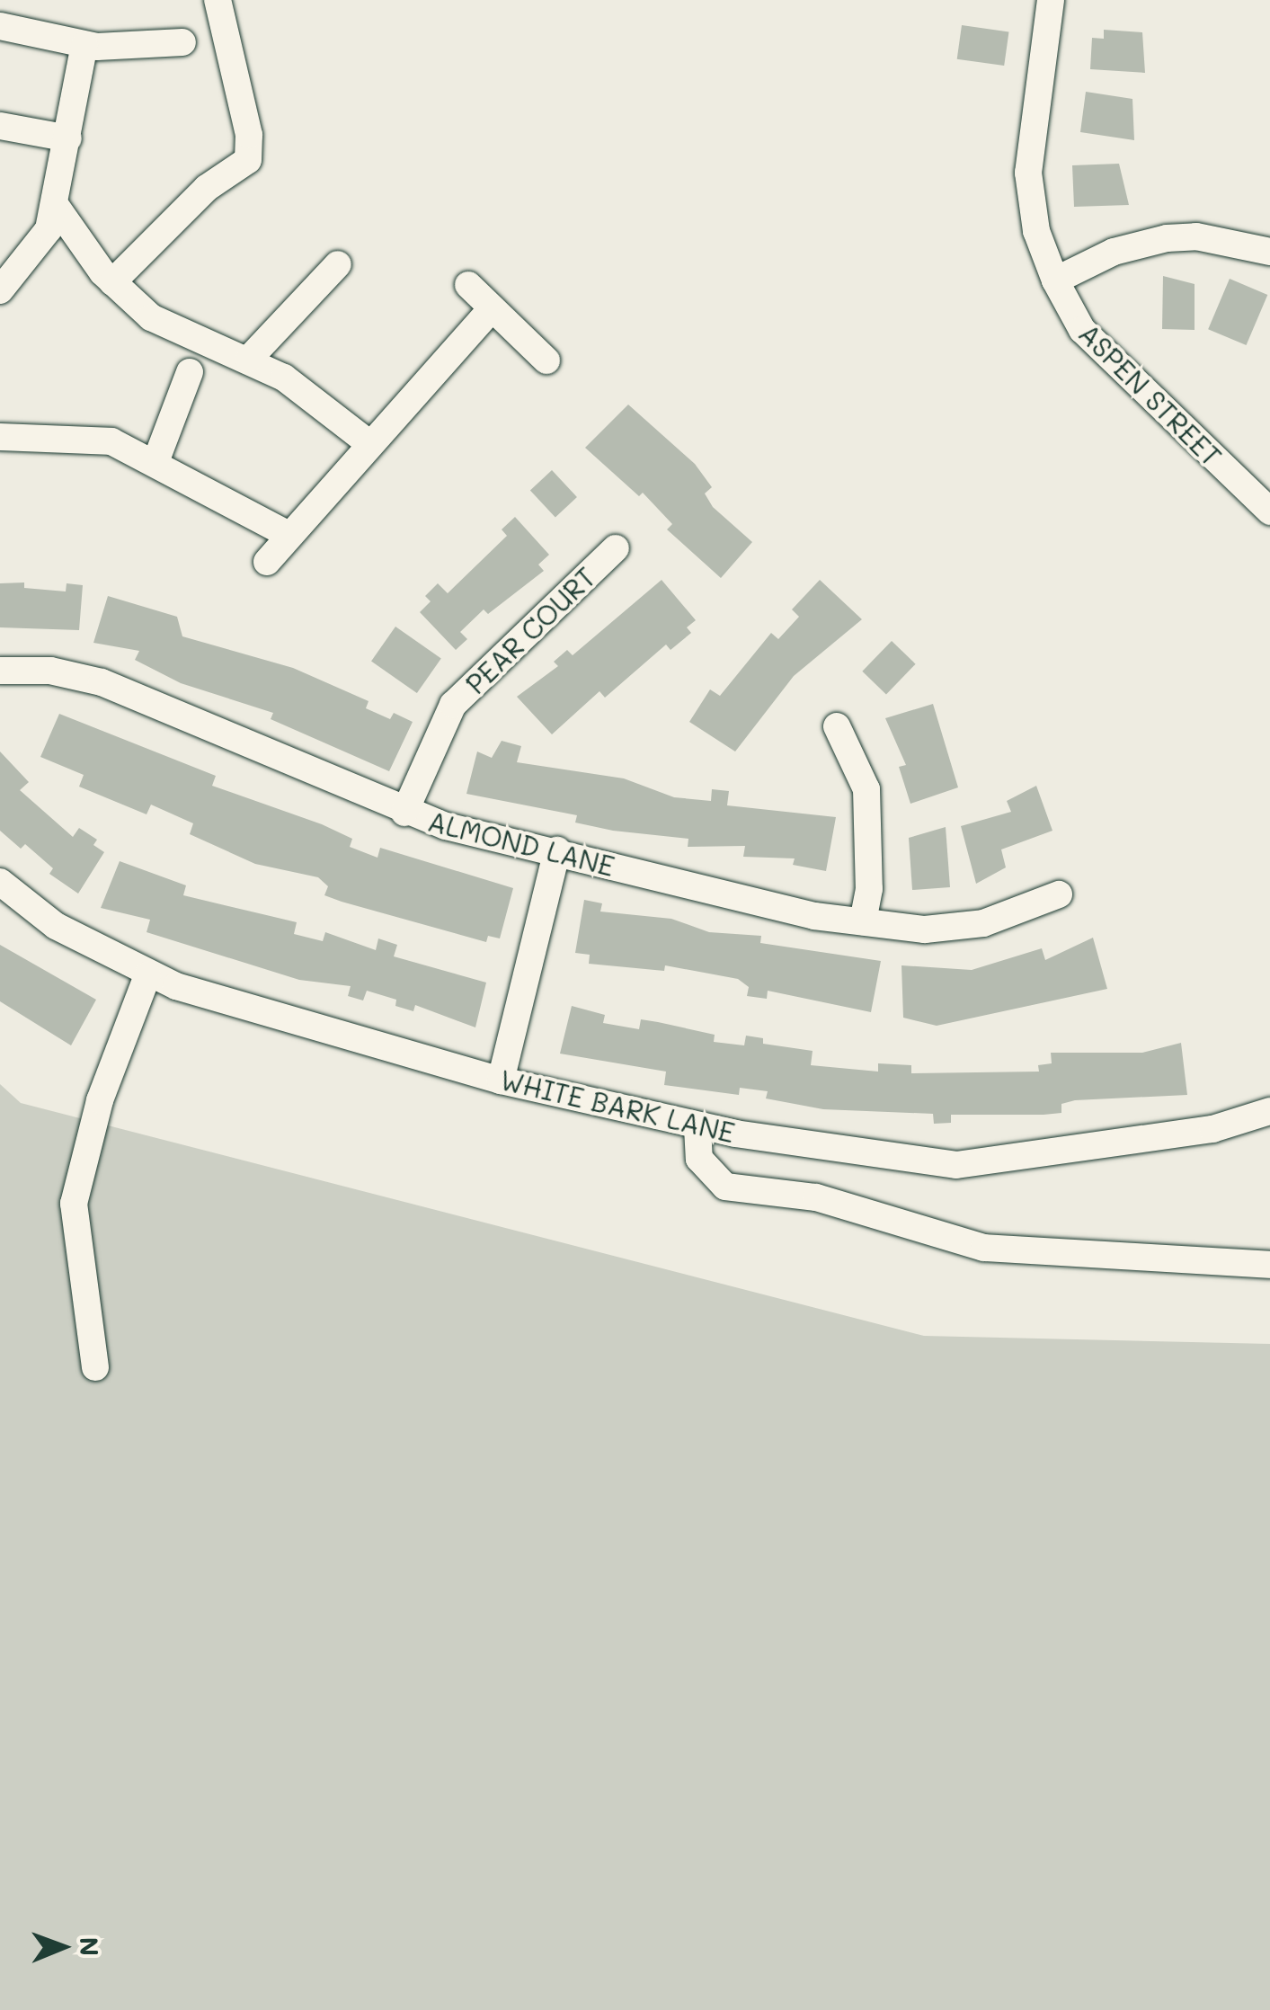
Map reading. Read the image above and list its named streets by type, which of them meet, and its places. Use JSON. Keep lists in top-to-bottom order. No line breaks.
{"streets":{"street":["ASPEN STREET","PEAR COURT","ALMOND LANE","WHITE BARK LANE"]},"crossings":[["PEAR COURT","ALMOND LANE"]],"north":"right"}
